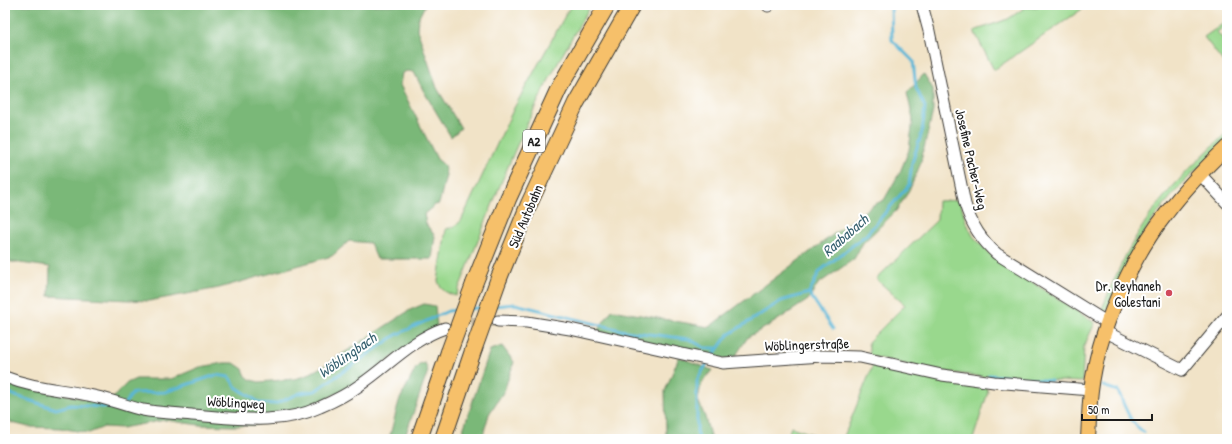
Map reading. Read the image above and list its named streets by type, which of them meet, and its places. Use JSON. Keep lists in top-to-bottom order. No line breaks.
{"streets":{"highway":["A2","Süd Autobahn"],"street":["Josefine Pacher-Weg","Wöblingerstraße","Wöblingweg"]},"water":["Raababach","Wöblingbach"],"places":["Dr. Reyhaneh Golestani"],"scale_bar":"50 m"}
